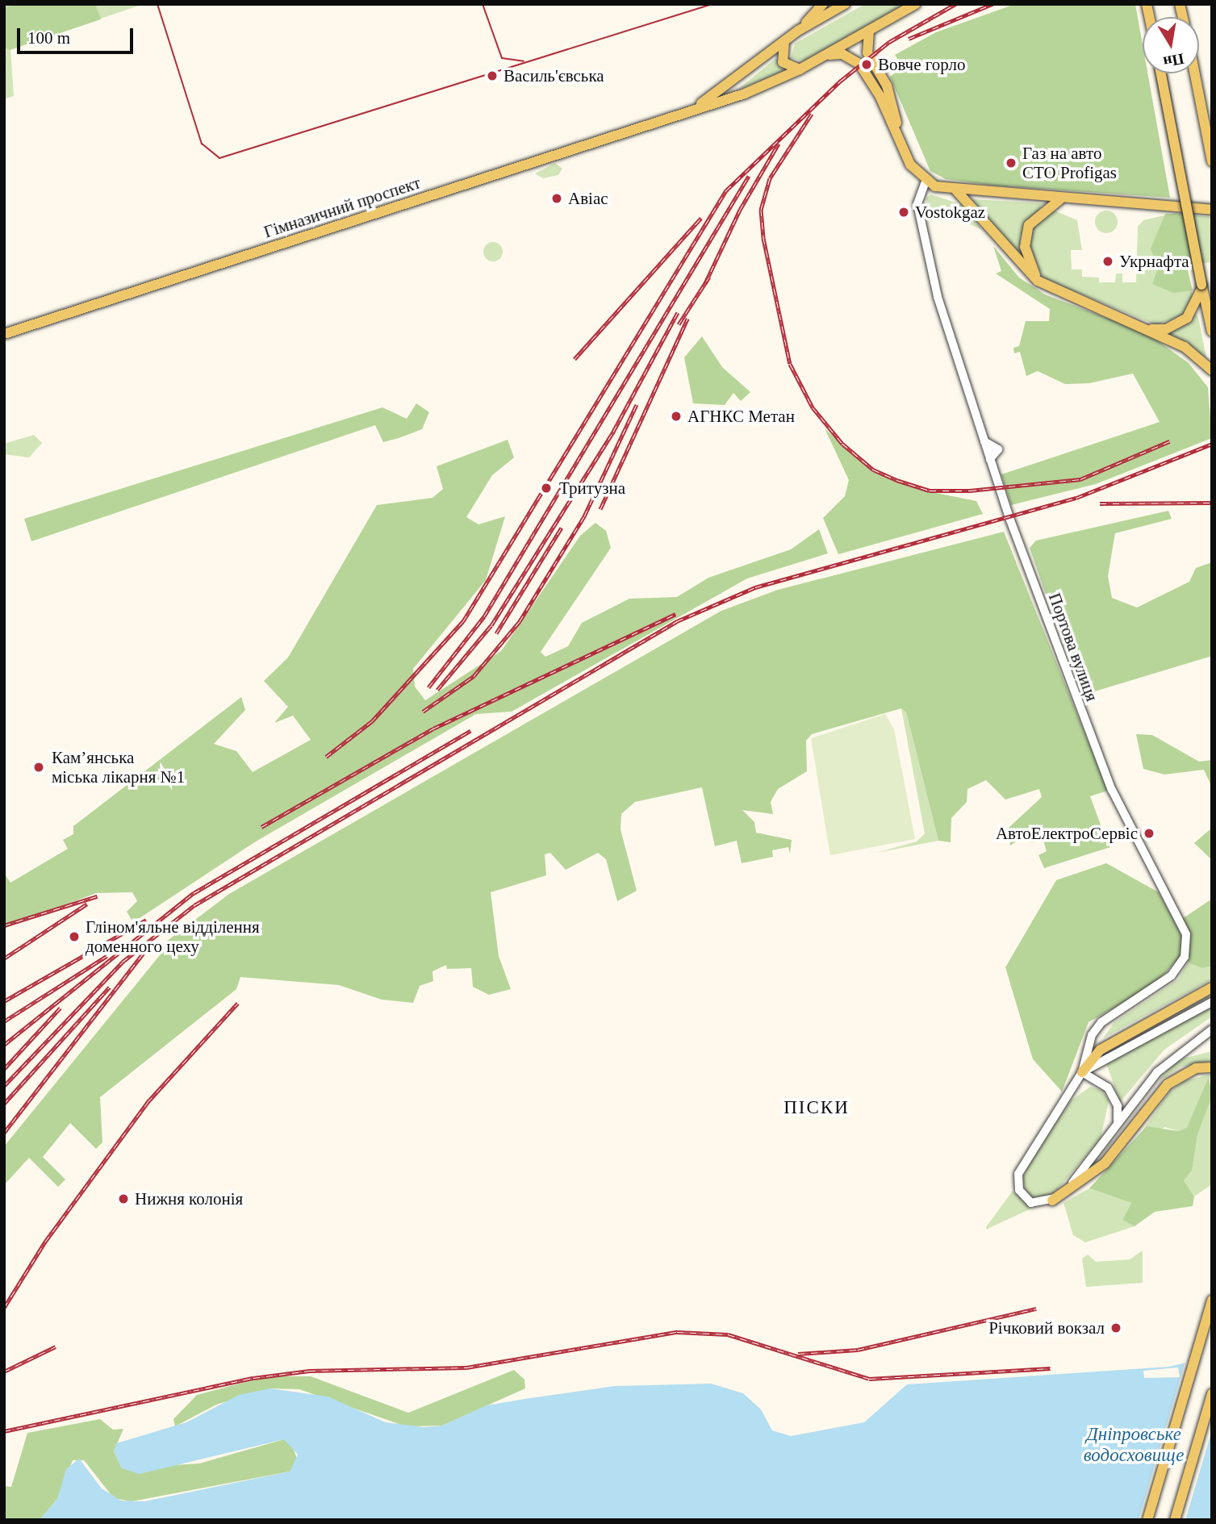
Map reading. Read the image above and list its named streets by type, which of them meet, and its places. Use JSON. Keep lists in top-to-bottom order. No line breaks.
{"streets":{"main road":["Гімназичний проспект"],"street":["Портова вулиця"]},"districts":["ПІСКИ"],"water":["Дніпровське водосховище"],"places":["Вовче горло","Василь'євська","Газ на авто СТО Profigas","Авіас","Vostokgaz","Укрнафта","АГНКС Метан","Тритузна","Кам’янська міська лікарня №1","АвтоЕлектроСервіс","Гліном'яльне відділення доменного цеху","Нижня колонія","Річковий вокзал"],"scale_bar":"100 m","north":"bottom"}
